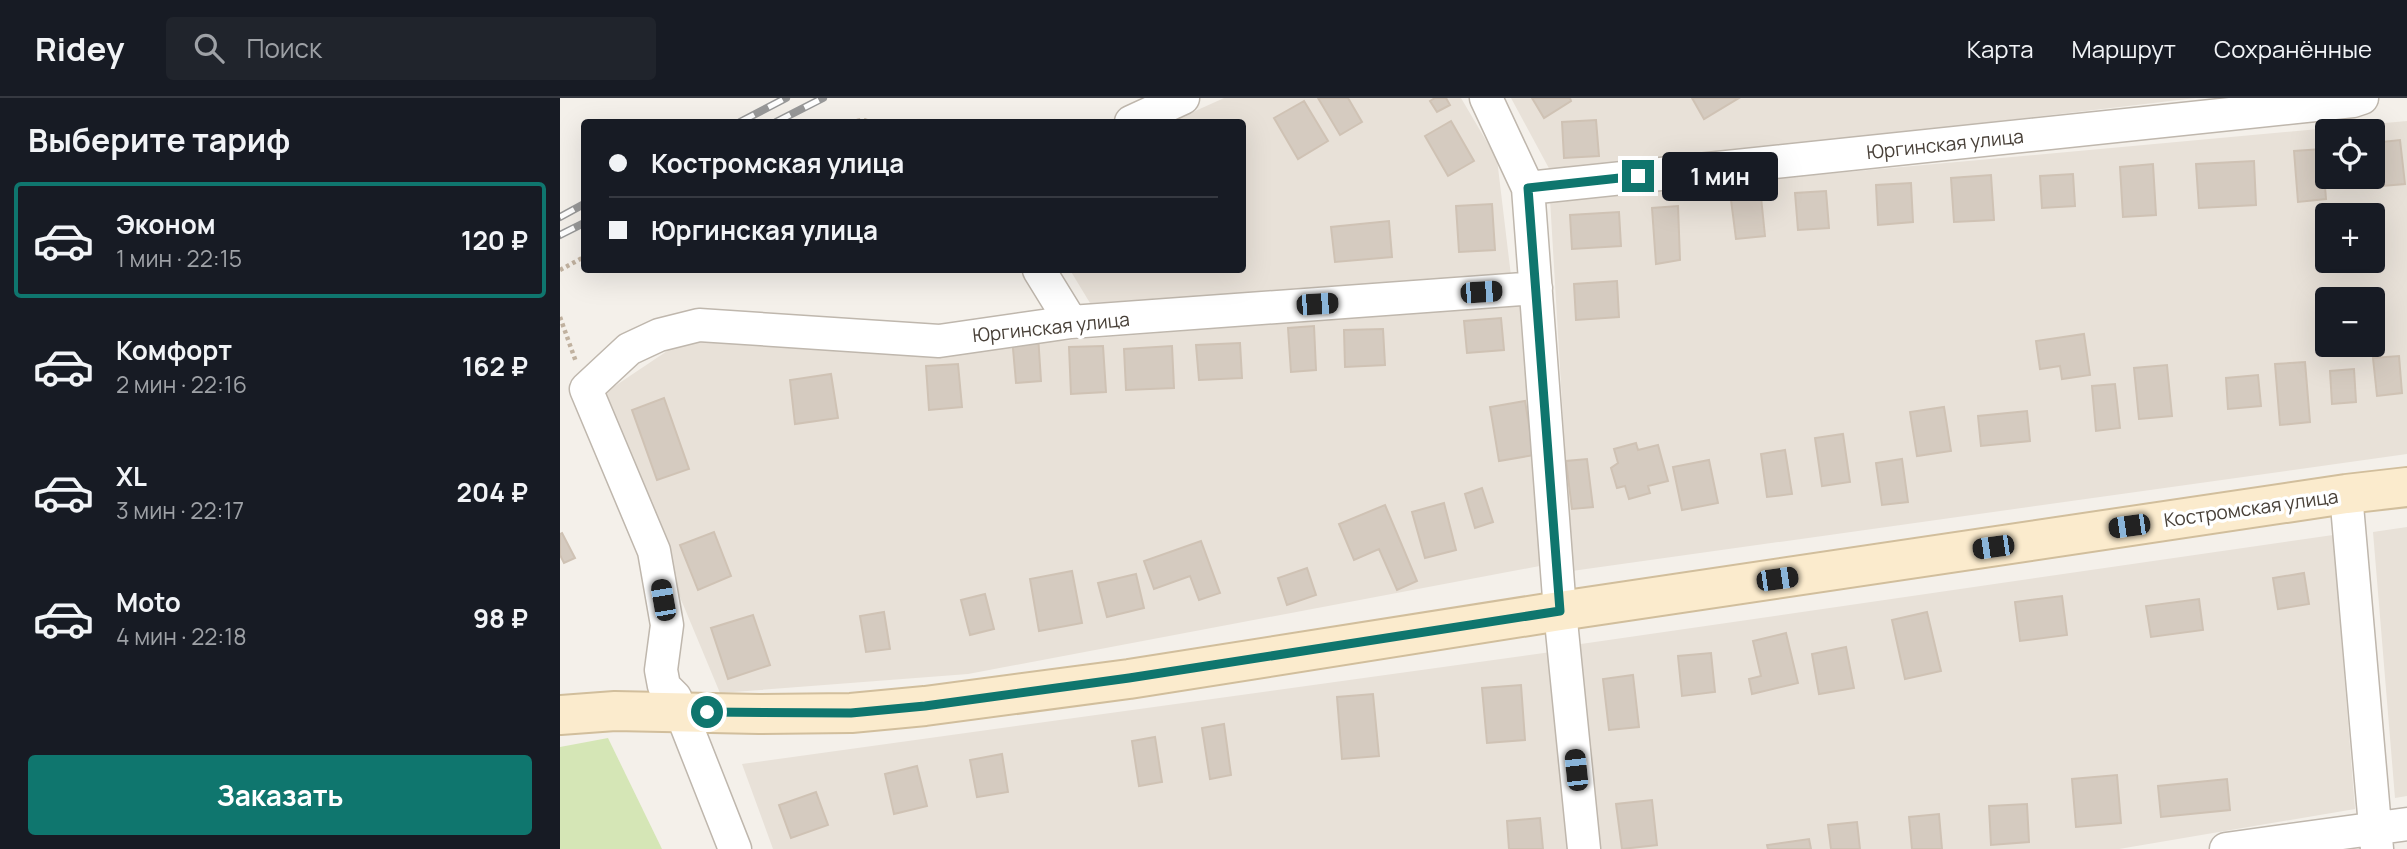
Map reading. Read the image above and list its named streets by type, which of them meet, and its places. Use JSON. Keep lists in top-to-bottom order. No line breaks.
{"streets":{"street":["Юргинская улица","Костромская улица"]},"page":{"header":"Ridey","search":"Поиск","nav":["Карта","Маршрут","Сохранённые"],"heading":"Выберите тариф","map_buttons":["+","−"],"banner":["Костромская улица","Юргинская улица"],"bubble":"1 мин","list":[{"name":"Эконом","note":"1 мин · 22:15","value":"120 ₽"},{"name":"Комфорт","note":"2 мин · 22:16","value":"162 ₽"},{"name":"XL","note":"3 мин · 22:17","value":"204 ₽"},{"name":"Moto","note":"4 мин · 22:18","value":"98 ₽"}],"buttons":"Заказать"}}
